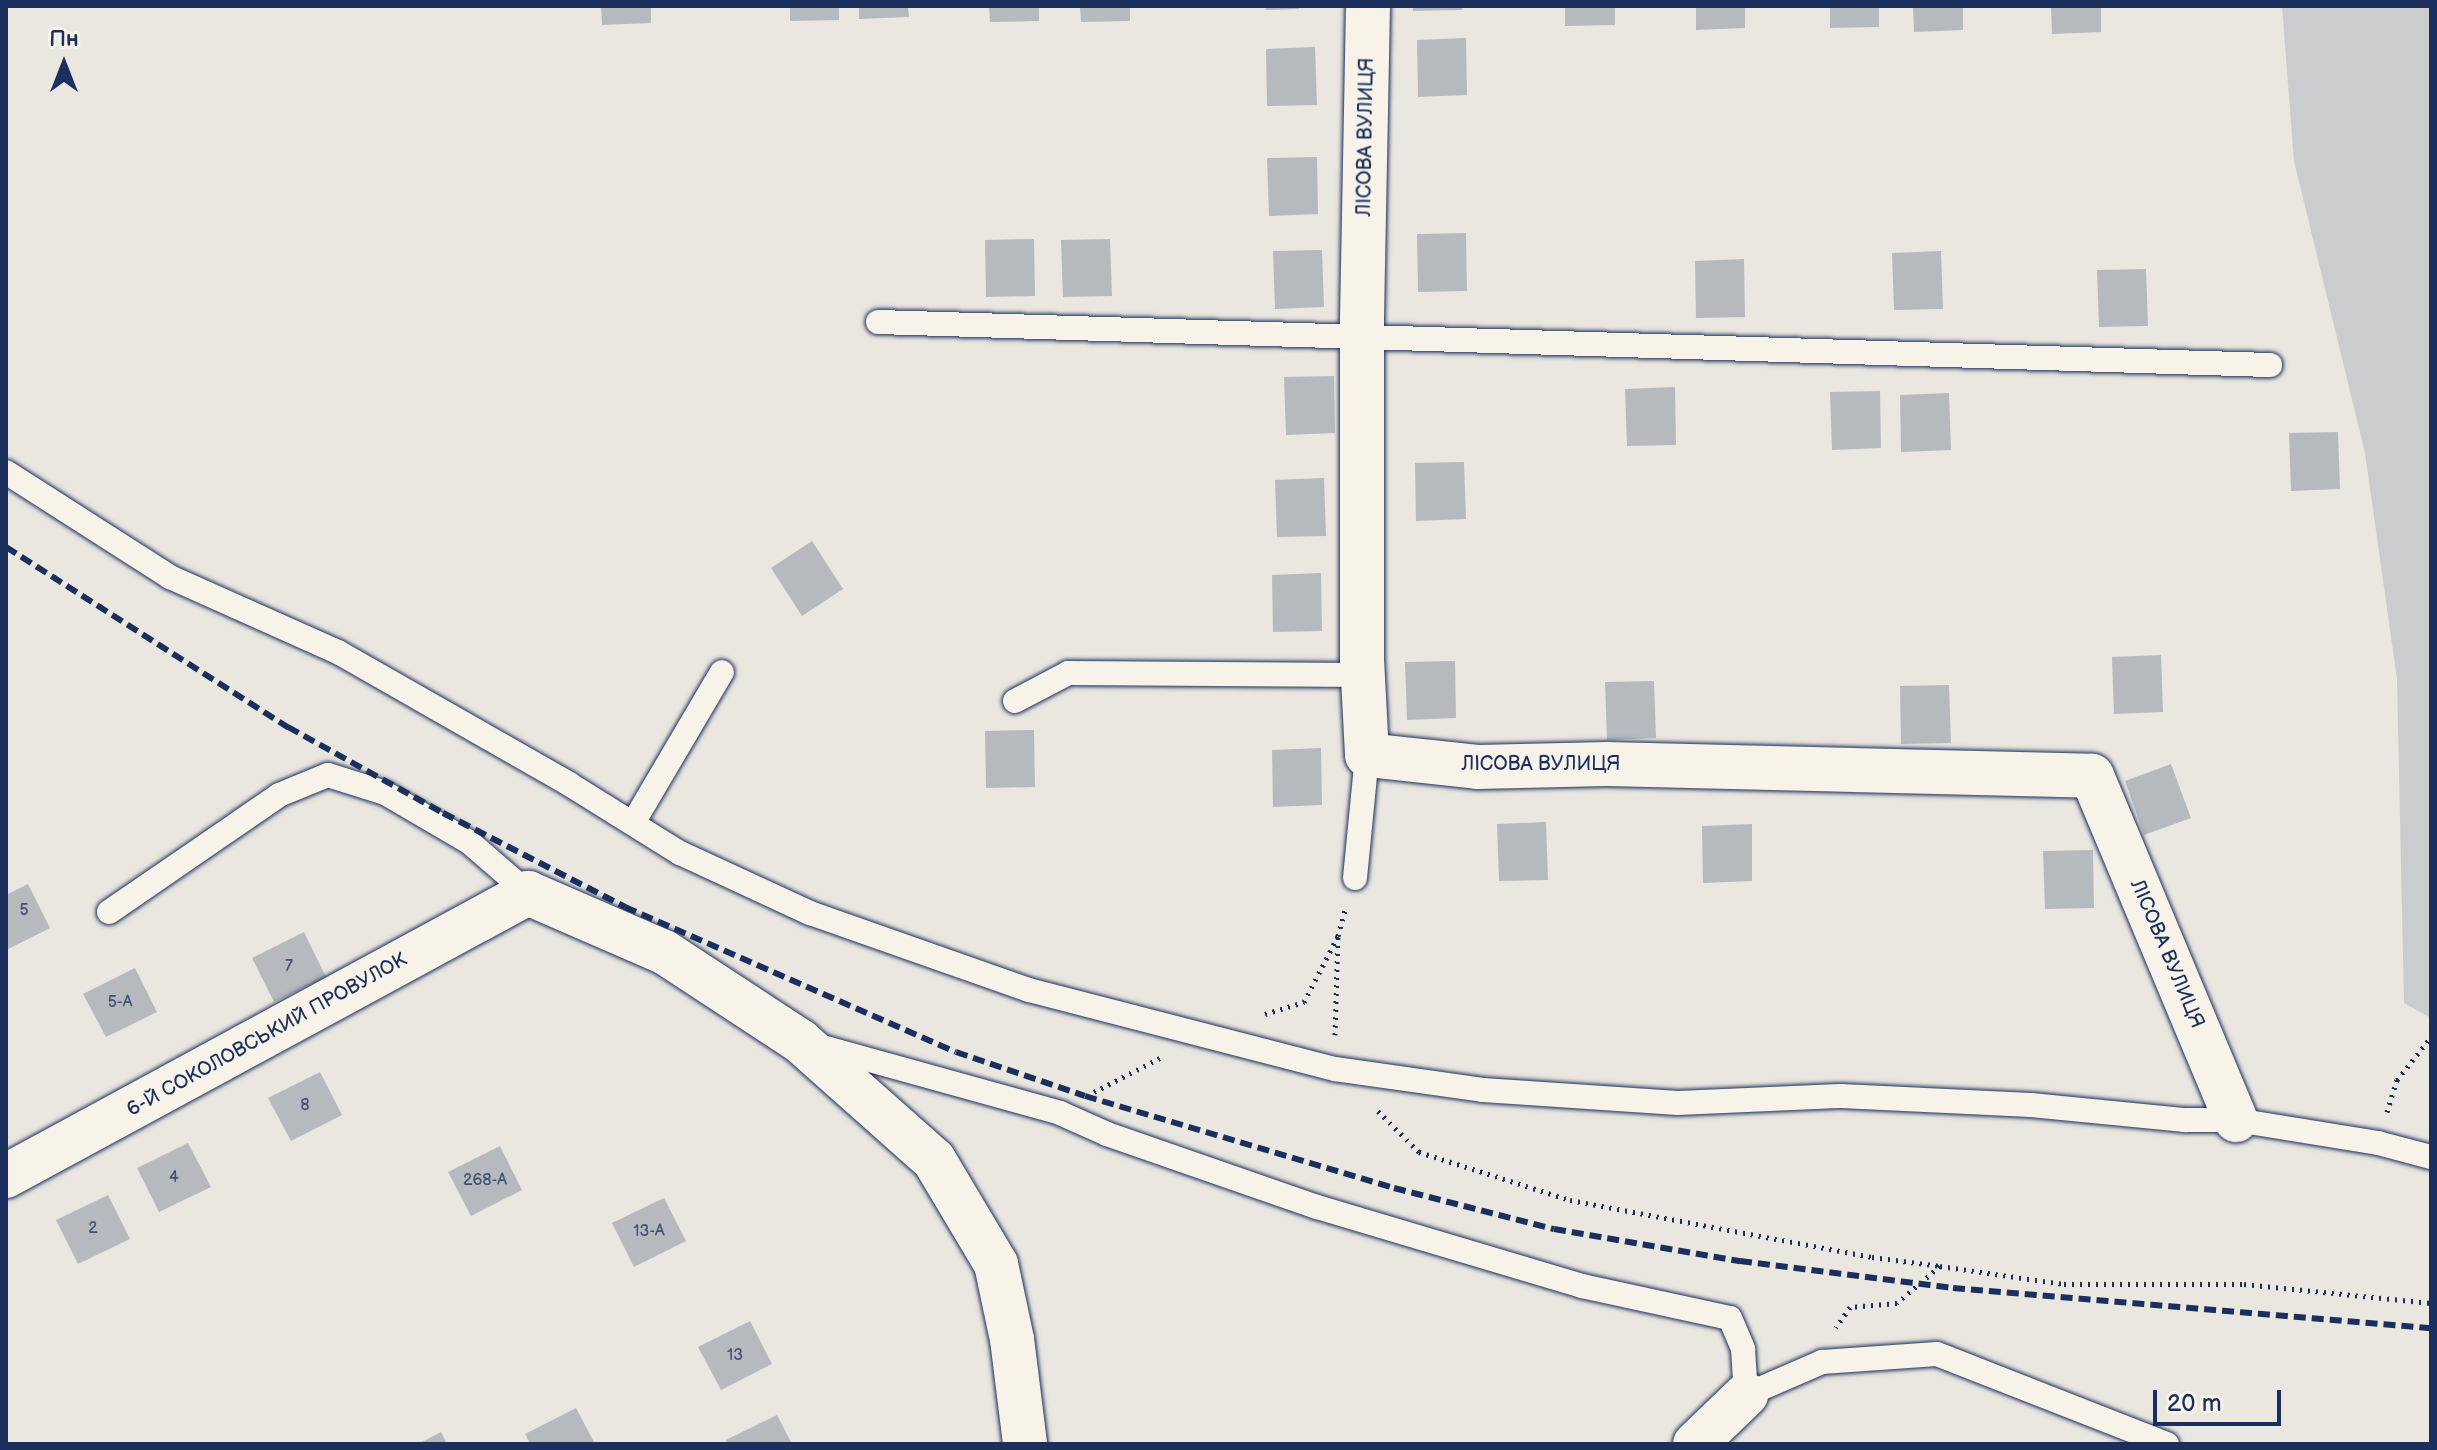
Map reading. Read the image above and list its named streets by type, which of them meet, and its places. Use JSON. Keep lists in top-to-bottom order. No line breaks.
{"streets":{"street":["ЛІСОВА ВУЛИЦЯ","6-Й СОКОЛОВСЬКИЙ ПРОВУЛОК"]},"house_numbers":["5","7","5-А","8","4","268-А","2","13-А","13"],"scale_bar":"20 m","north":"top"}
